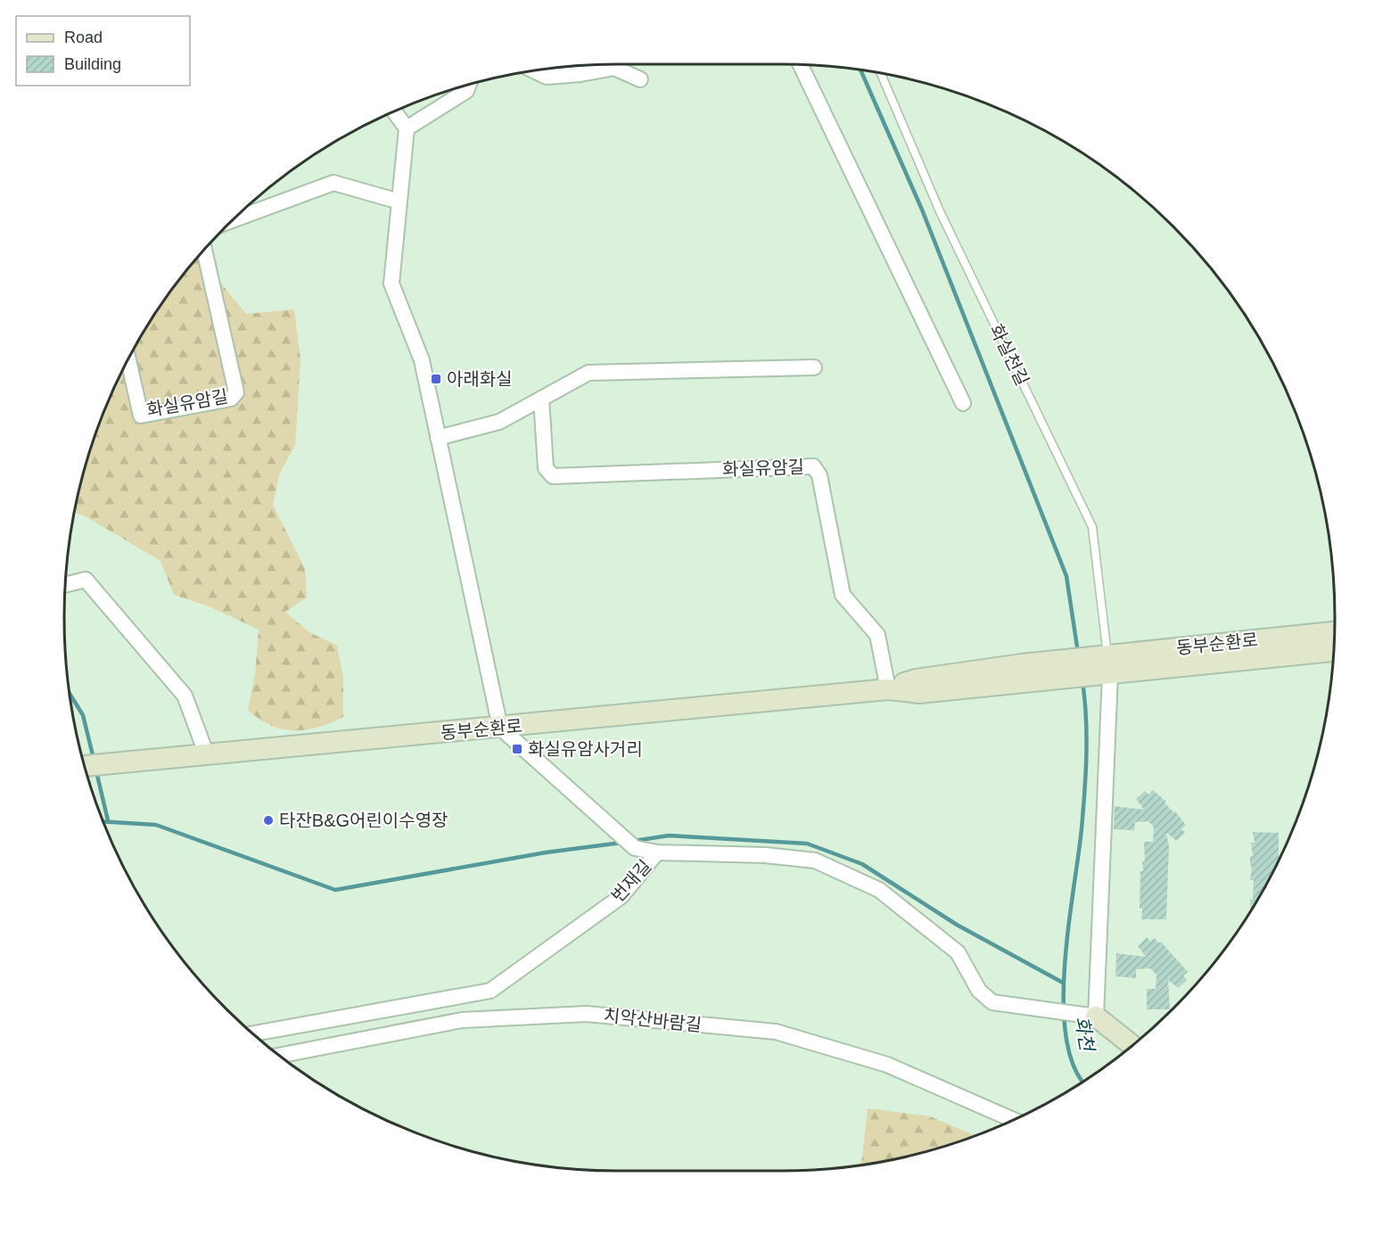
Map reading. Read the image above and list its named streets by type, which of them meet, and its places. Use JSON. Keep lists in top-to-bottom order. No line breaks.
{"streets":{"street":["화실유암길","동부순환로","번재길","치악산바람길"],"lane":["화실천길"]},"crossings":[["화실천길","동부순환로"],["화실유암길","동부순환로"]],"water":["화천"],"places":{"transit":["아래화실","화실유암사거리"],"other":["타잔B&G어린이수영장"]},"legend":["Road","Building"]}
